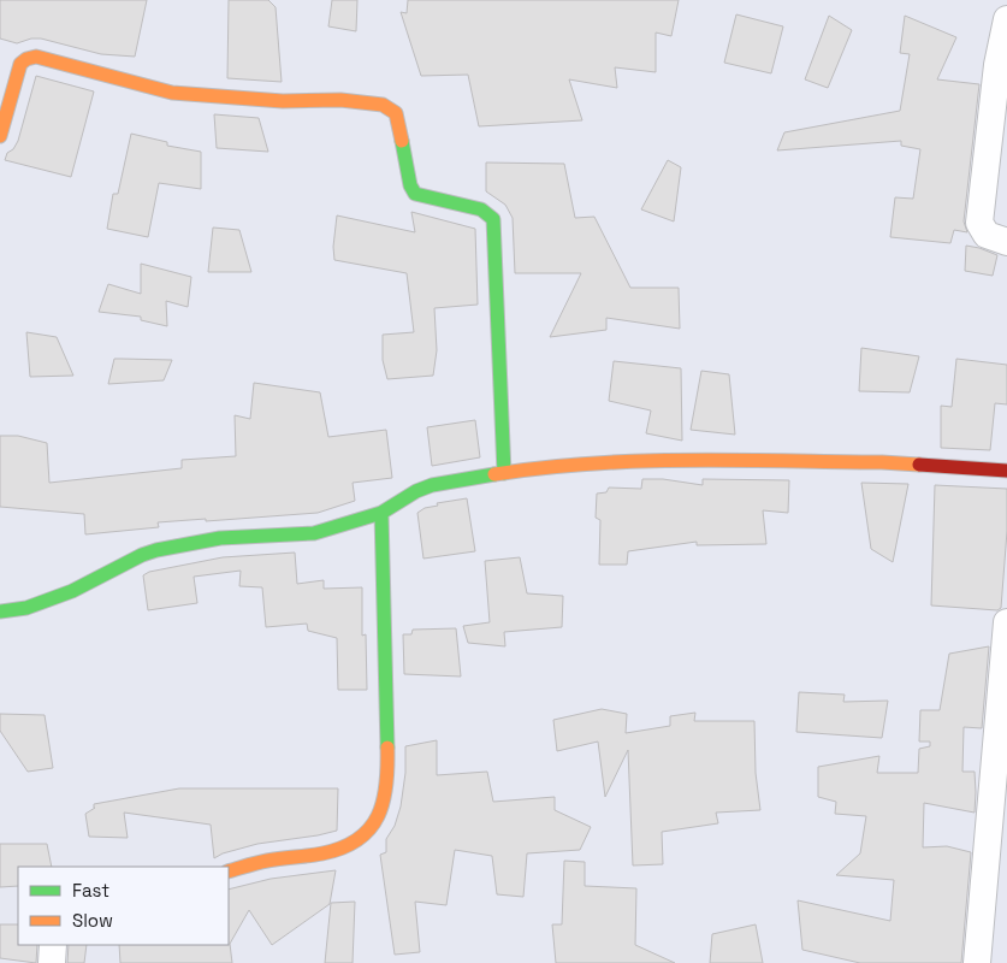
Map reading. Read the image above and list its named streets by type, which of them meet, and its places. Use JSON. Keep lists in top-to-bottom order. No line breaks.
{"legend":["Fast","Slow"]}
